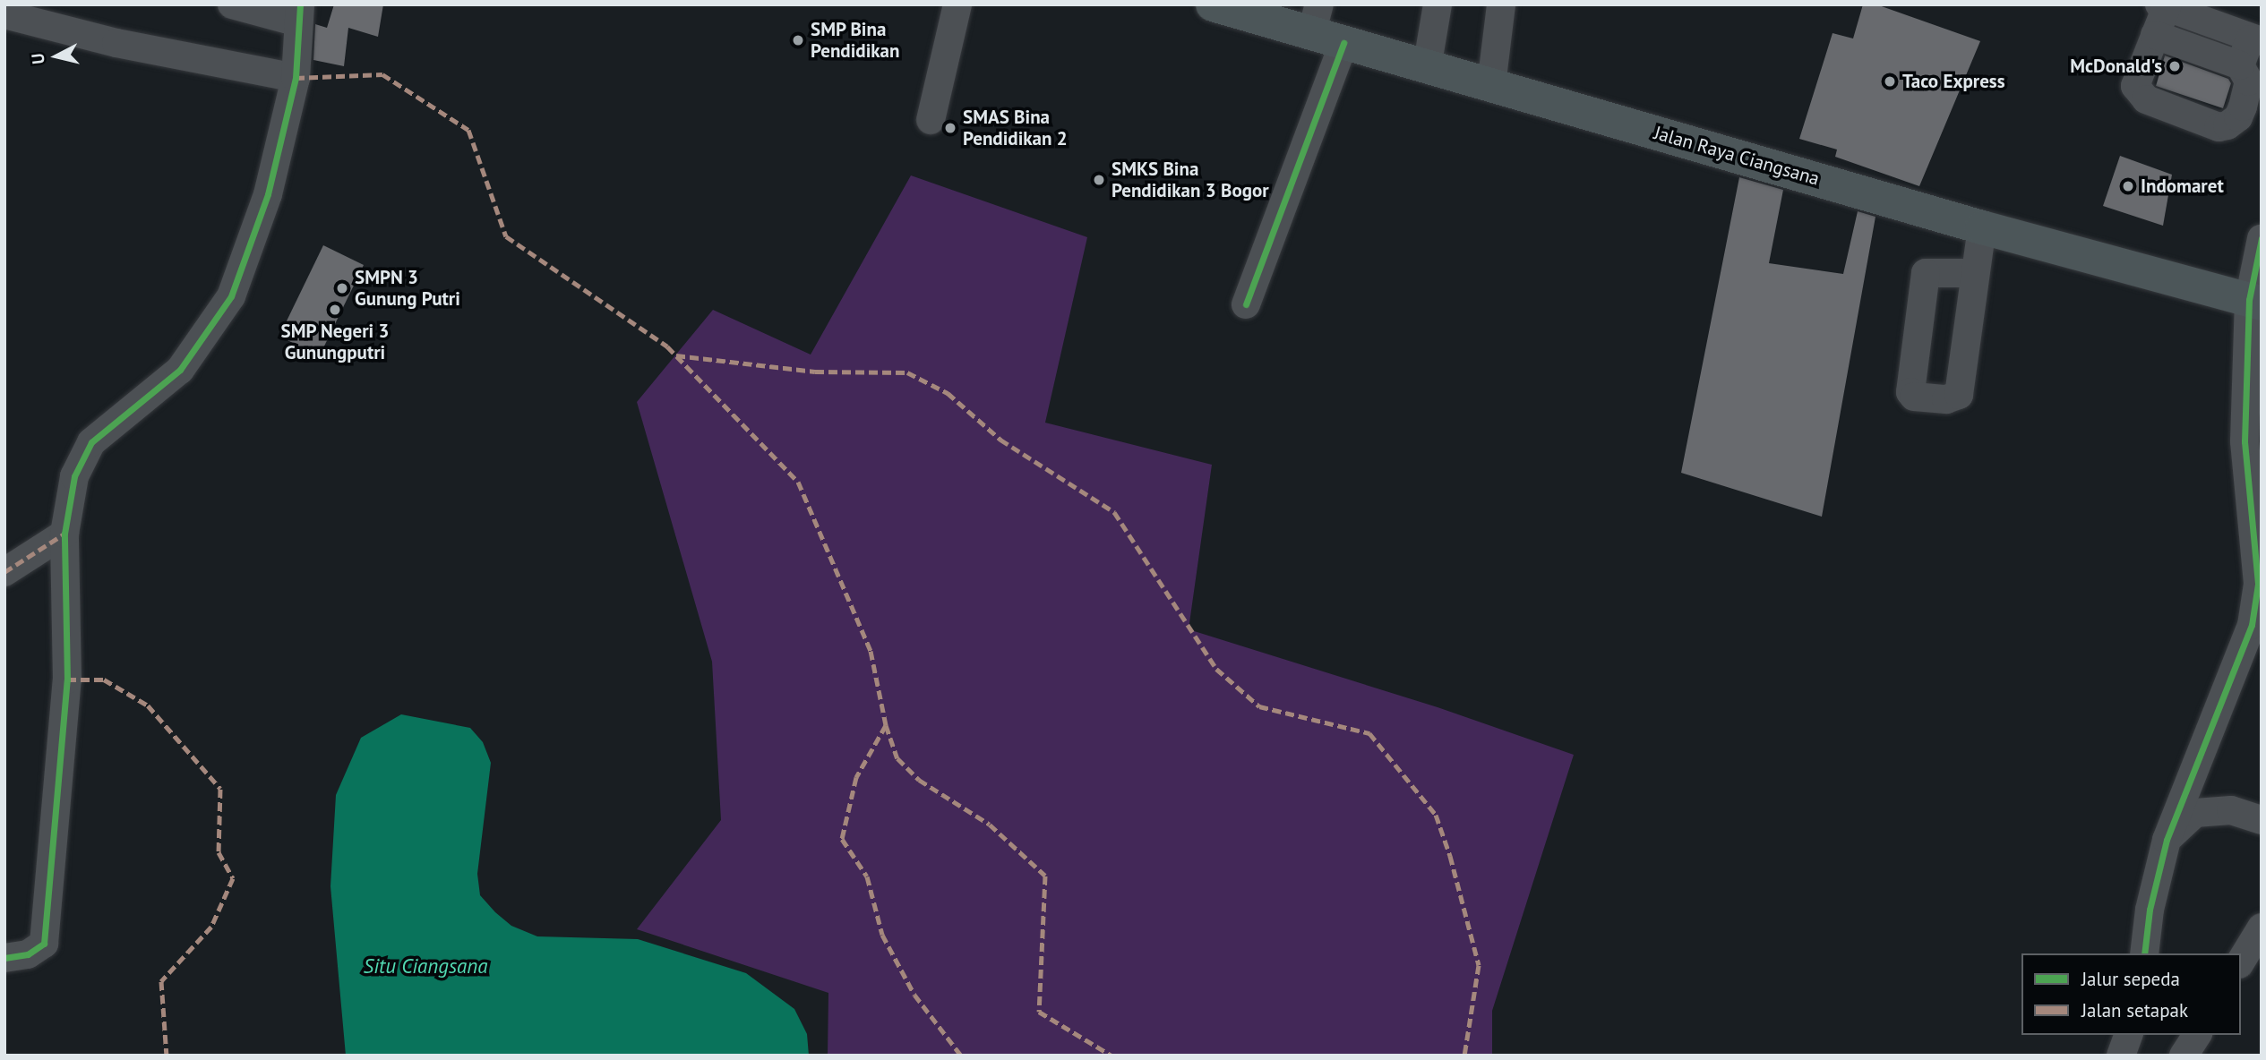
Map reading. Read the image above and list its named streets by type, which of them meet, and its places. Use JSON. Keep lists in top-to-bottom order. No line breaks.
{"streets":{"main road":["Jalan Raya Ciangsana"]},"water":["Situ Ciangsana"],"places":["SMP Bina Pendidikan","McDonald's","Taco Express","SMAS Bina Pendidikan 2","SMKS Bina Pendidikan 3 Bogor","Indomaret","SMPN 3 Gunung Putri","SMP Negeri 3 Gunungputri"],"legend":["Jalur sepeda","Jalan setapak"],"north":"left"}
